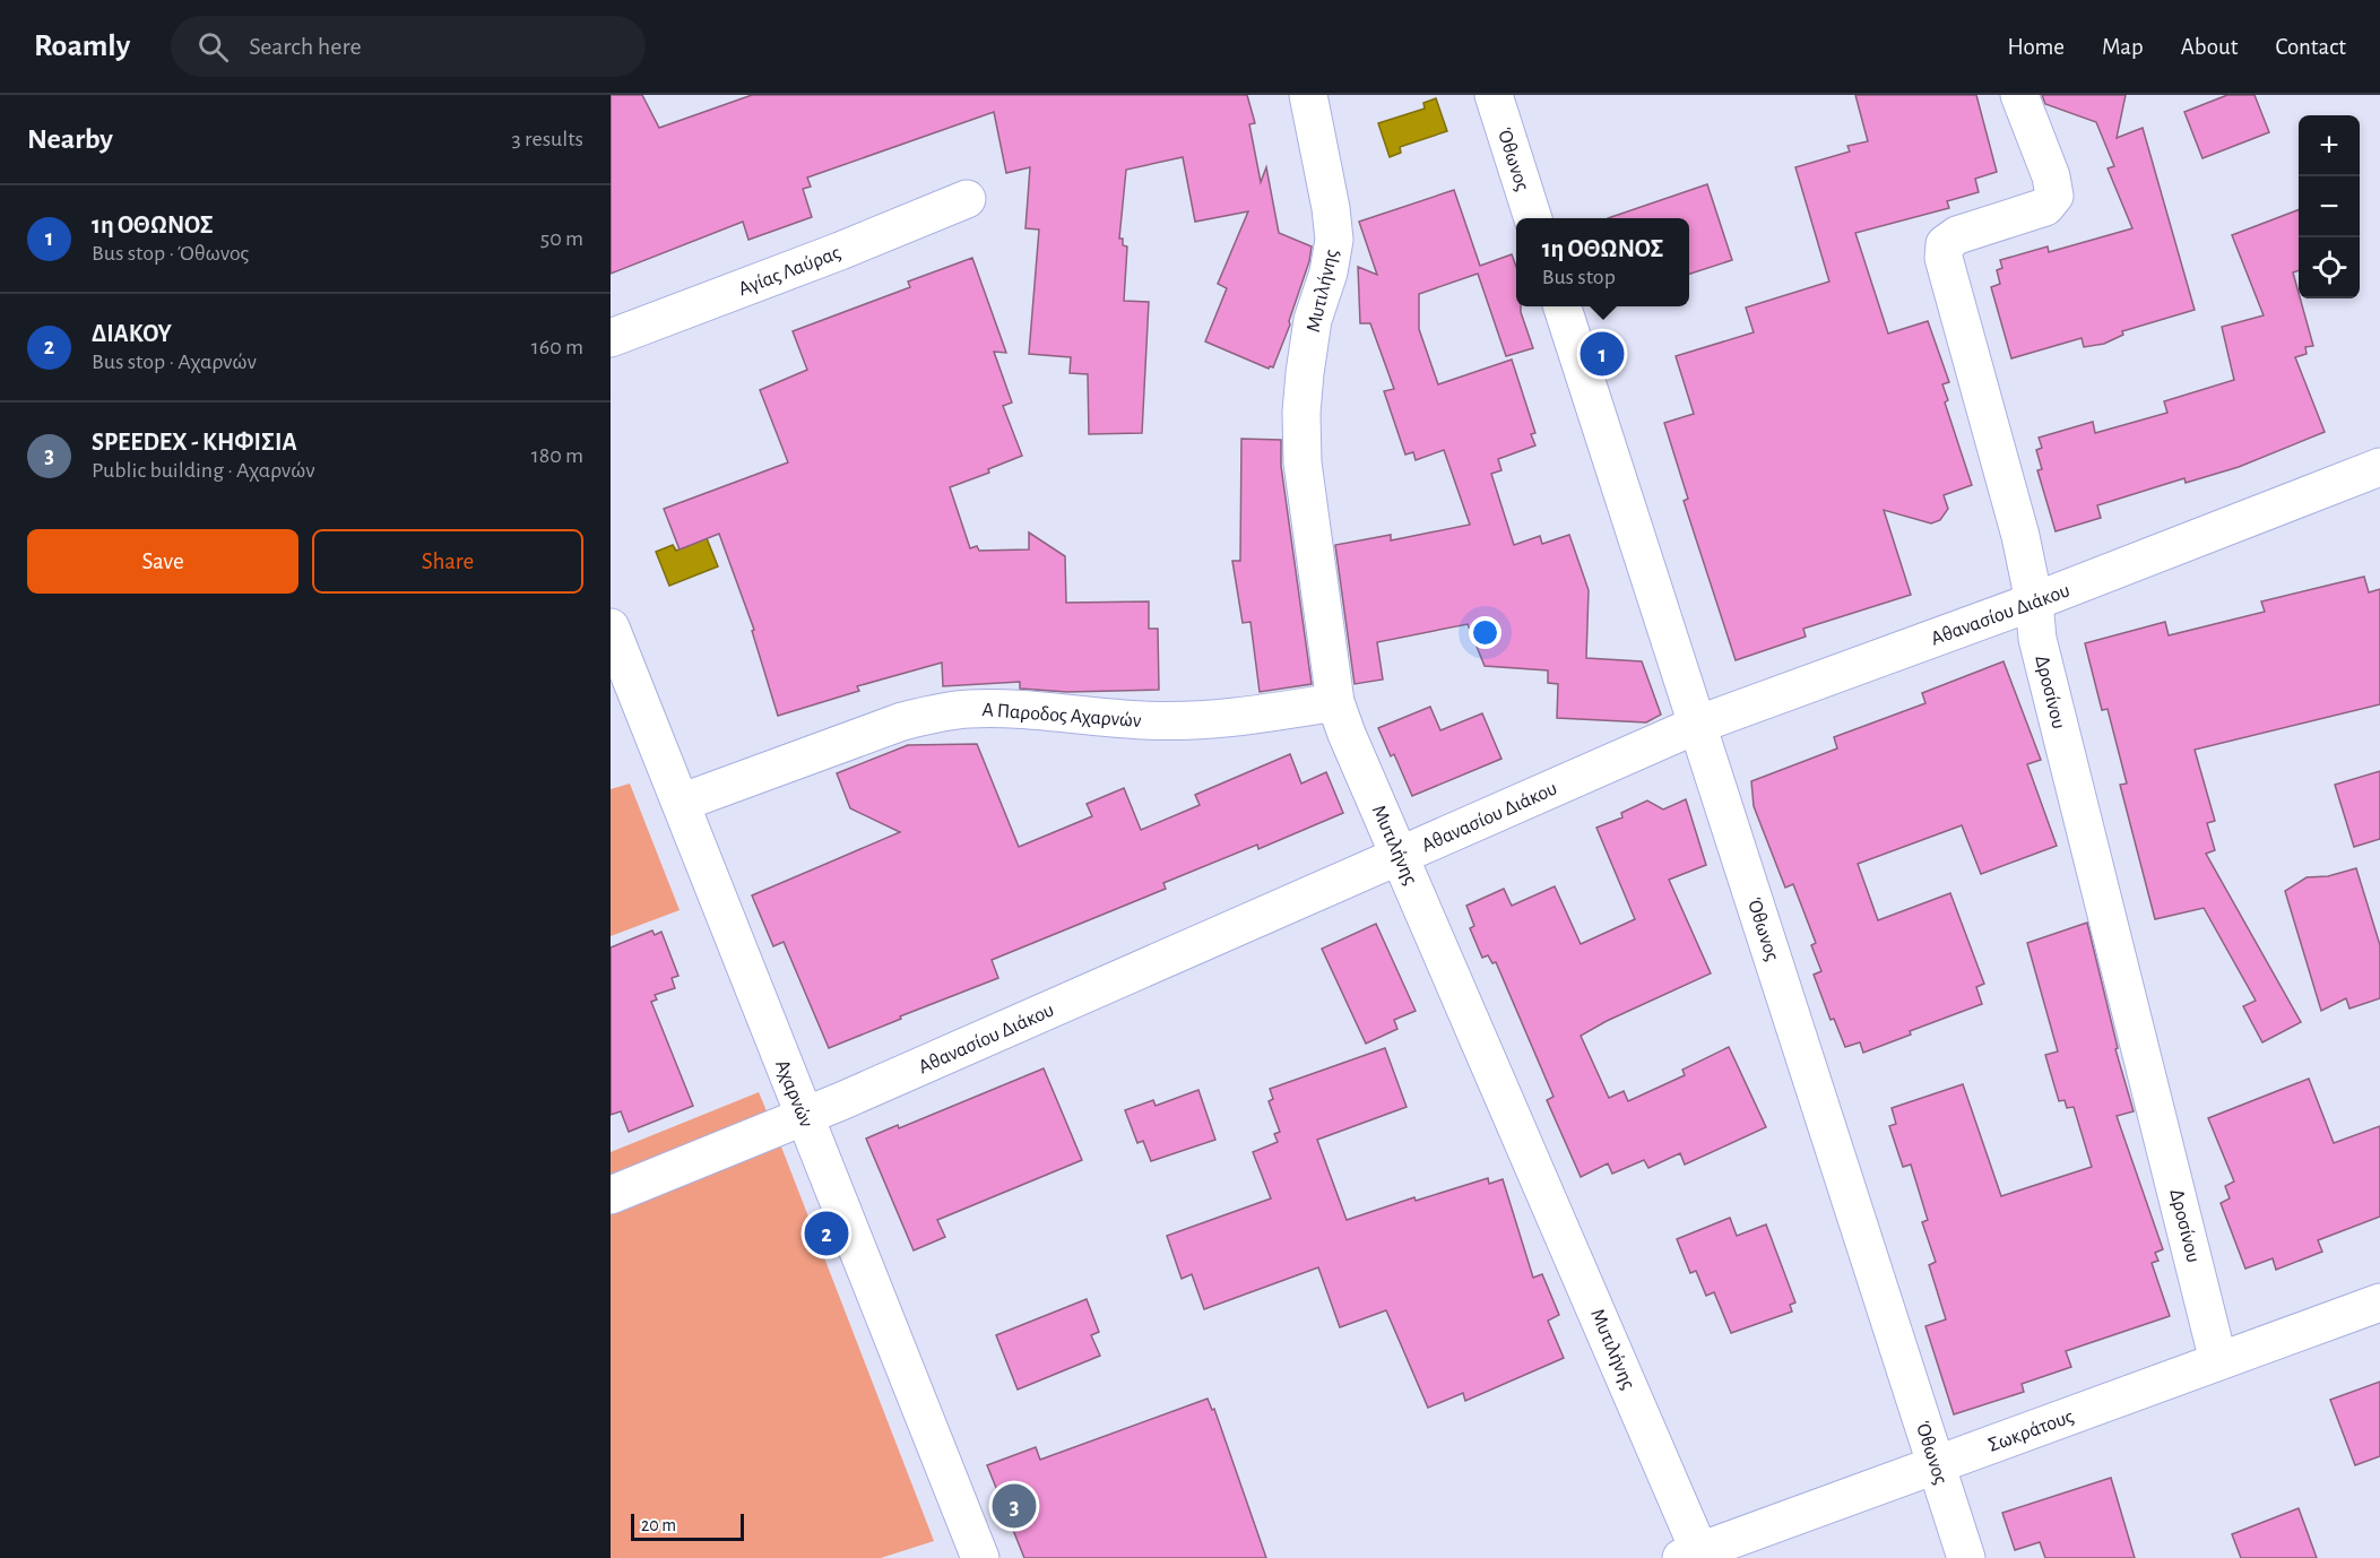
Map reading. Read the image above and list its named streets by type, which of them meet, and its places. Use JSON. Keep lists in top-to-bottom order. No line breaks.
{"streets":{"street":["Όθωνος","Αγίας Λαύρας","Μυτιλήνης","Αθανασίου Διάκου","Δροσίνου","Α Παροδος Αχαρνών","Αχαρνών","Σωκράτους"]},"crossings":[["Όθωνος","Αθανασίου Διάκου"],["Όθωνος","Σωκράτους"],["Μυτιλήνης","Αθανασίου Διάκου"],["Μυτιλήνης","Α Παροδος Αχαρνών"],["Μυτιλήνης","Σωκράτους"],["Αθανασίου Διάκου","Δροσίνου"],["Αθανασίου Διάκου","Αχαρνών"],["Δροσίνου","Σωκράτους"],["Α Παροδος Αχαρνών","Αχαρνών"]],"scale_bar":"20 m","page":{"header":"Roamly","search":"Search here","nav":["Home","Map","About","Contact"],"heading":["Nearby","3 results"],"map_buttons":["+","−"],"list":[{"mark":"1","name":"1η ΟΘΩΝΟΣ","note":"Bus stop · Όθωνος","value":"50 m"},{"mark":"2","name":"ΔΙΑΚΟΥ","note":"Bus stop · Αχαρνών","value":"160 m"},{"mark":"3","name":"SPEEDEX - ΚΗΦΙΣΙΑ","note":"Public building · Αχαρνών","value":"180 m"}],"popup":["1η ΟΘΩΝΟΣ","Bus stop"],"pins":["1","2","3"],"buttons":["Save","Share"],"scale":"20 m"}}
